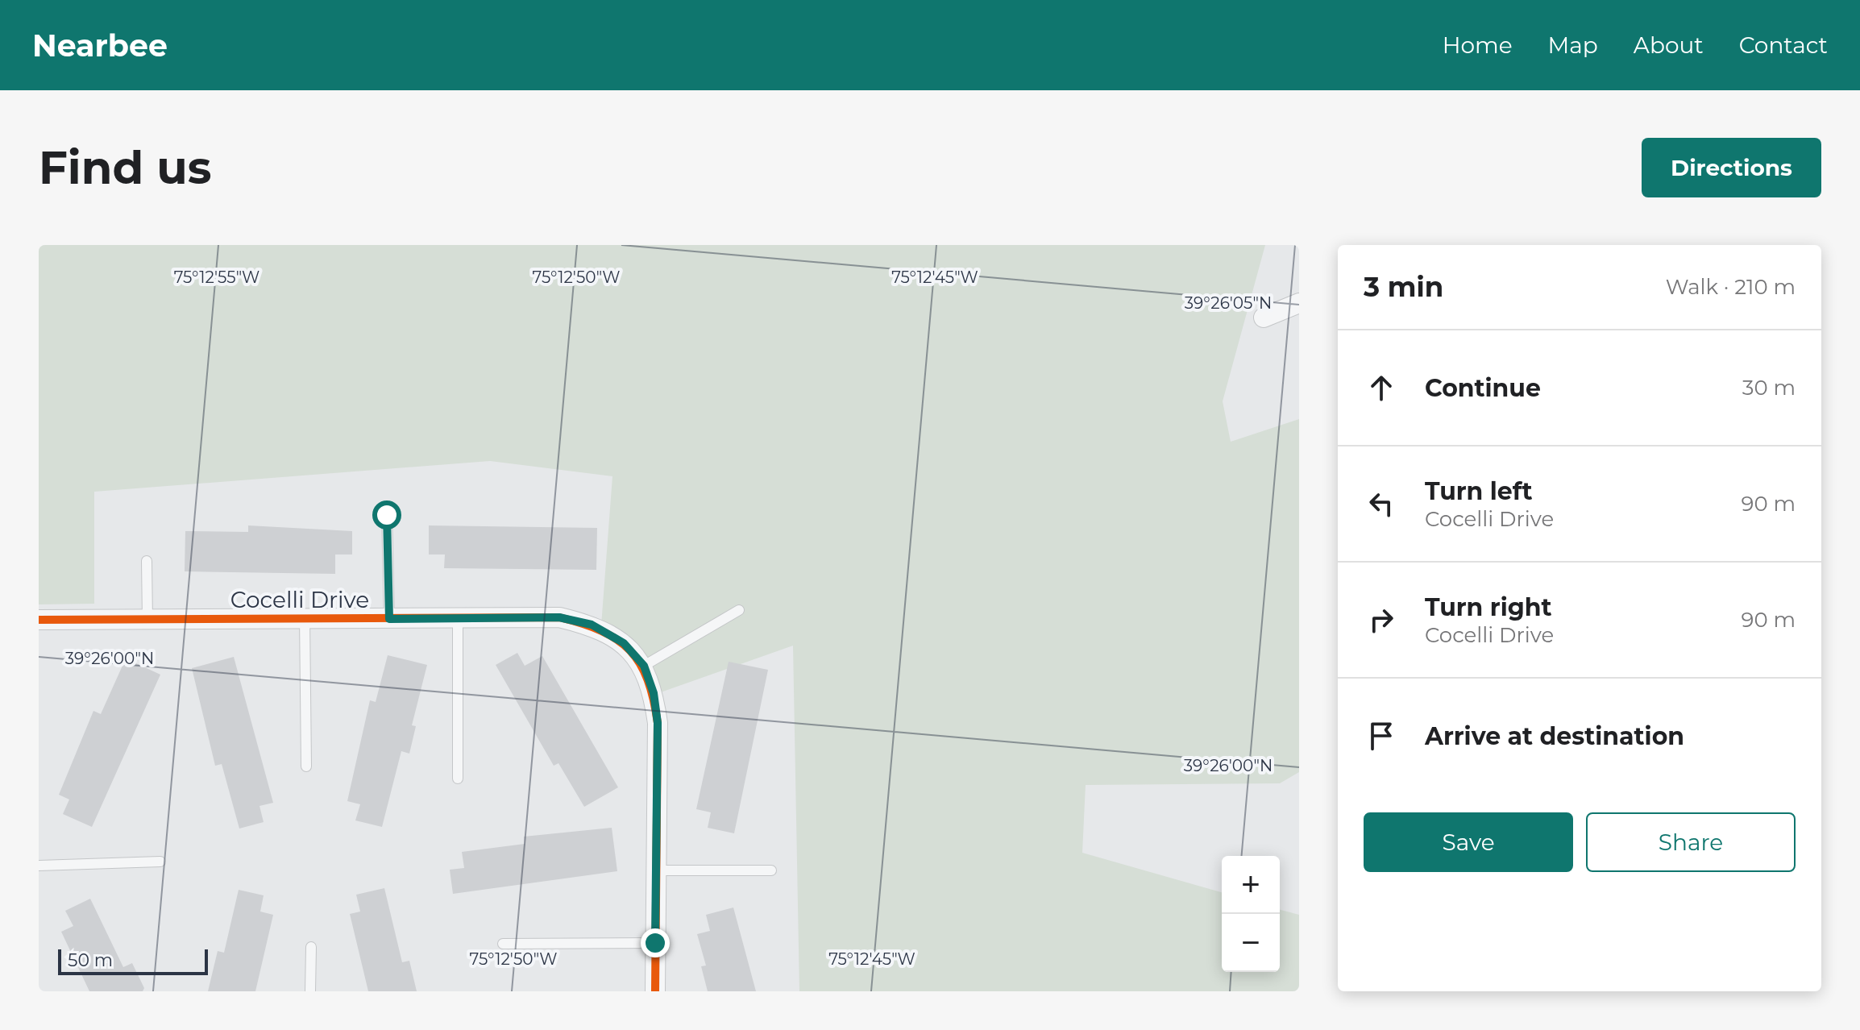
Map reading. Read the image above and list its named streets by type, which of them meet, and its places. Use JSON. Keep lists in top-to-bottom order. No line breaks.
{"streets":{"street":["Cocelli Drive"]},"scale_bar":"50 m","page":{"header":"Nearbee","nav":["Home","Map","About","Contact"],"buttons":["Directions",["Save","Share"]],"title":"Find us","heading":["3 min","Walk · 210 m"],"list":[["Continue","30 m"],["Turn left","Cocelli Drive","90 m"],["Turn right","Cocelli Drive","90 m"],"Arrive at destination"],"map_buttons":["+","−"],"scale":"50 m"},"coordinates":["75°12'55\"W","75°12'50\"W","75°12'45\"W","39°26'05\"N","39°26'00\"N"]}
